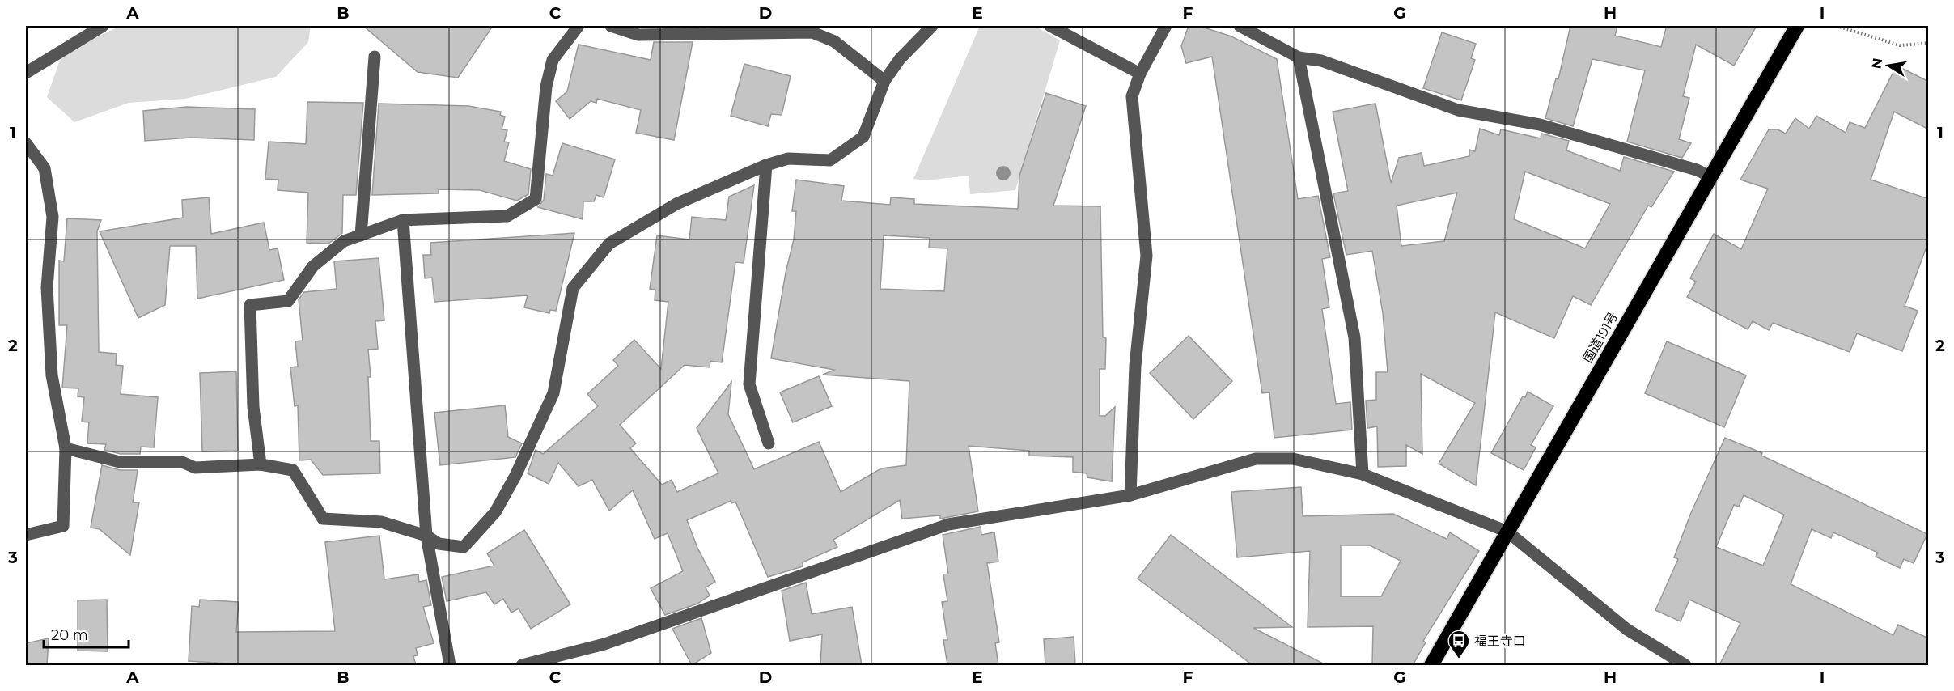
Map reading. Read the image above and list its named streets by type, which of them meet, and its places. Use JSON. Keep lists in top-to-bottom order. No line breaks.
{"streets":{"highway":["国道191号"]},"places":{"bus stop":["福王寺口"]},"scale_bar":"20 m","north":"left","grid":{"columns":["A","B","C","D","E","F","G","H","I"],"rows":["1","2","3"]}}
